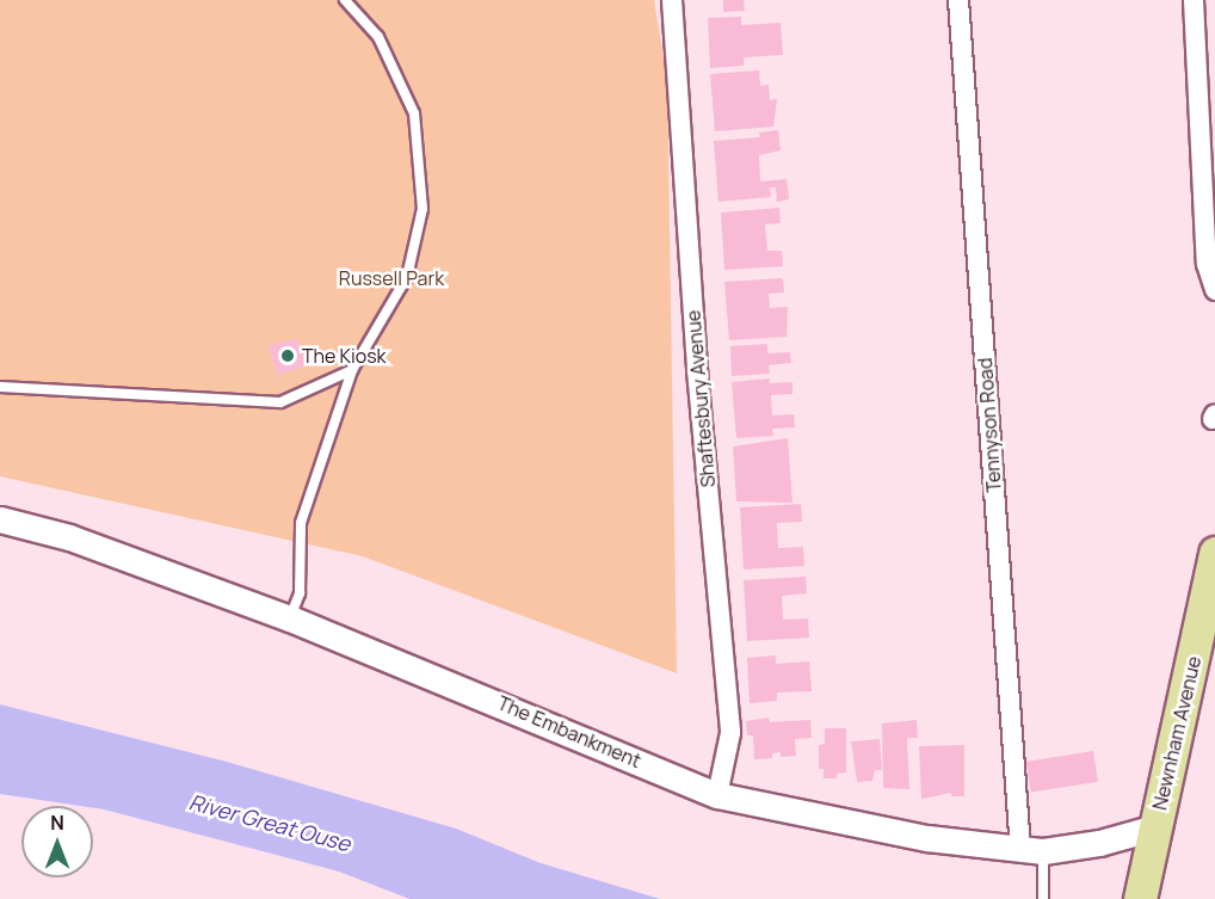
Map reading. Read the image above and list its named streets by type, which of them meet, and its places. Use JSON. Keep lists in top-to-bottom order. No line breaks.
{"streets":{"main road":["Newnham Avenue"],"street":["Shaftesbury Avenue","Tennyson Road","The Embankment"]},"crossings":[["Shaftesbury Avenue","The Embankment"],["Tennyson Road","The Embankment"],["The Embankment","Newnham Avenue"]],"water":["River Great Ouse"],"parks":["Russell Park"],"places":["The Kiosk"],"north":"top"}
